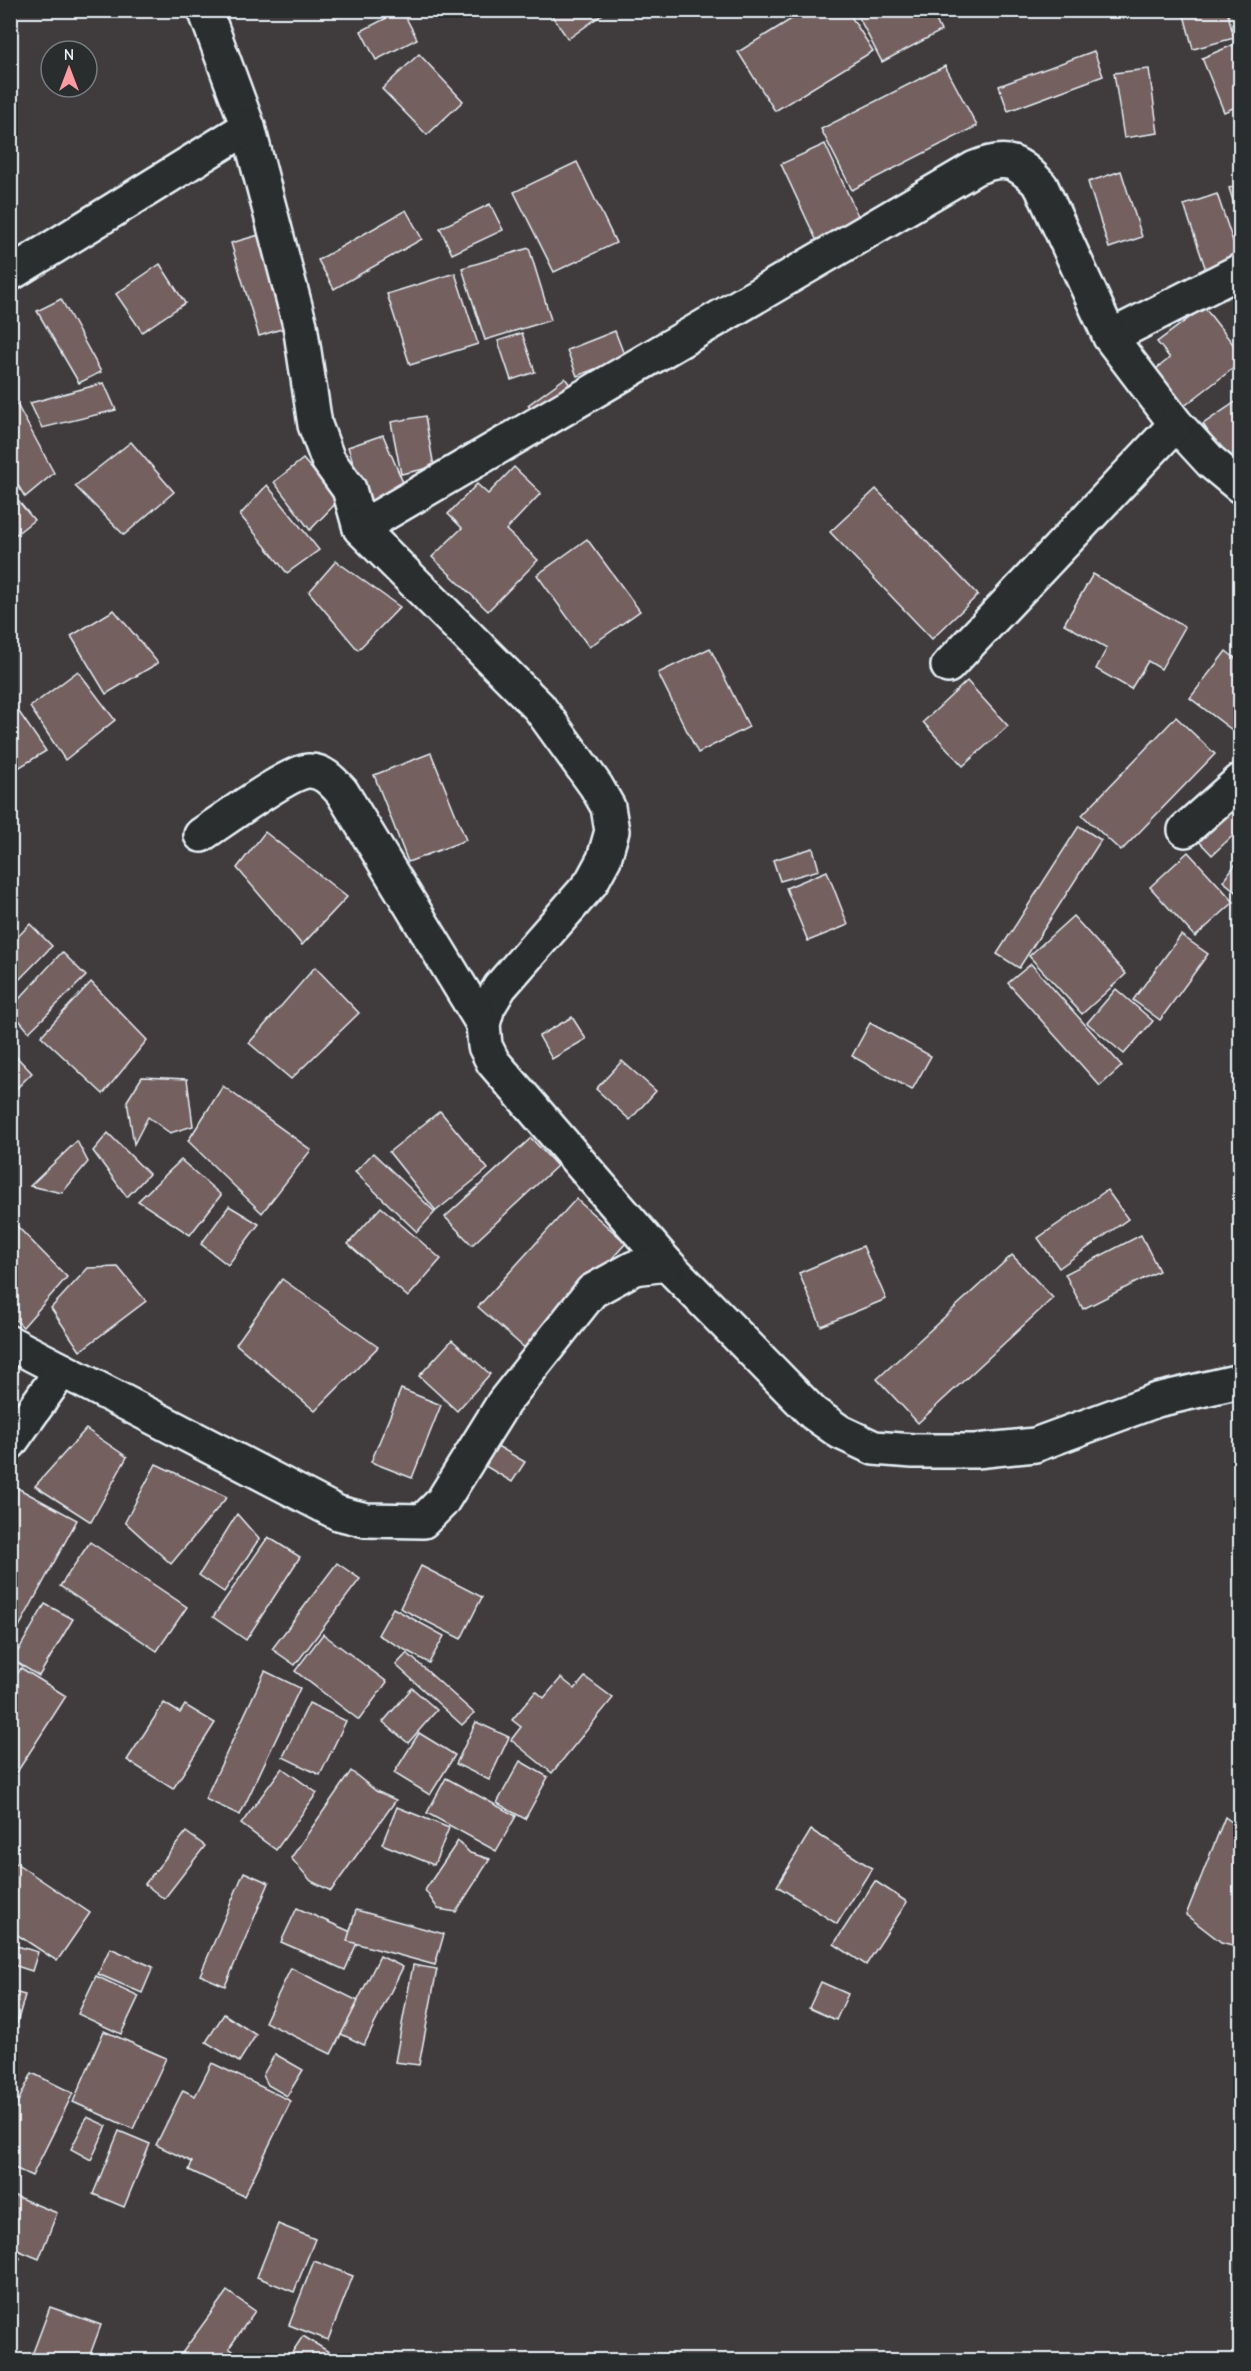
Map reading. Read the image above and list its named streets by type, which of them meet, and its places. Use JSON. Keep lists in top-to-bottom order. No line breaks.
{"north":"top"}
